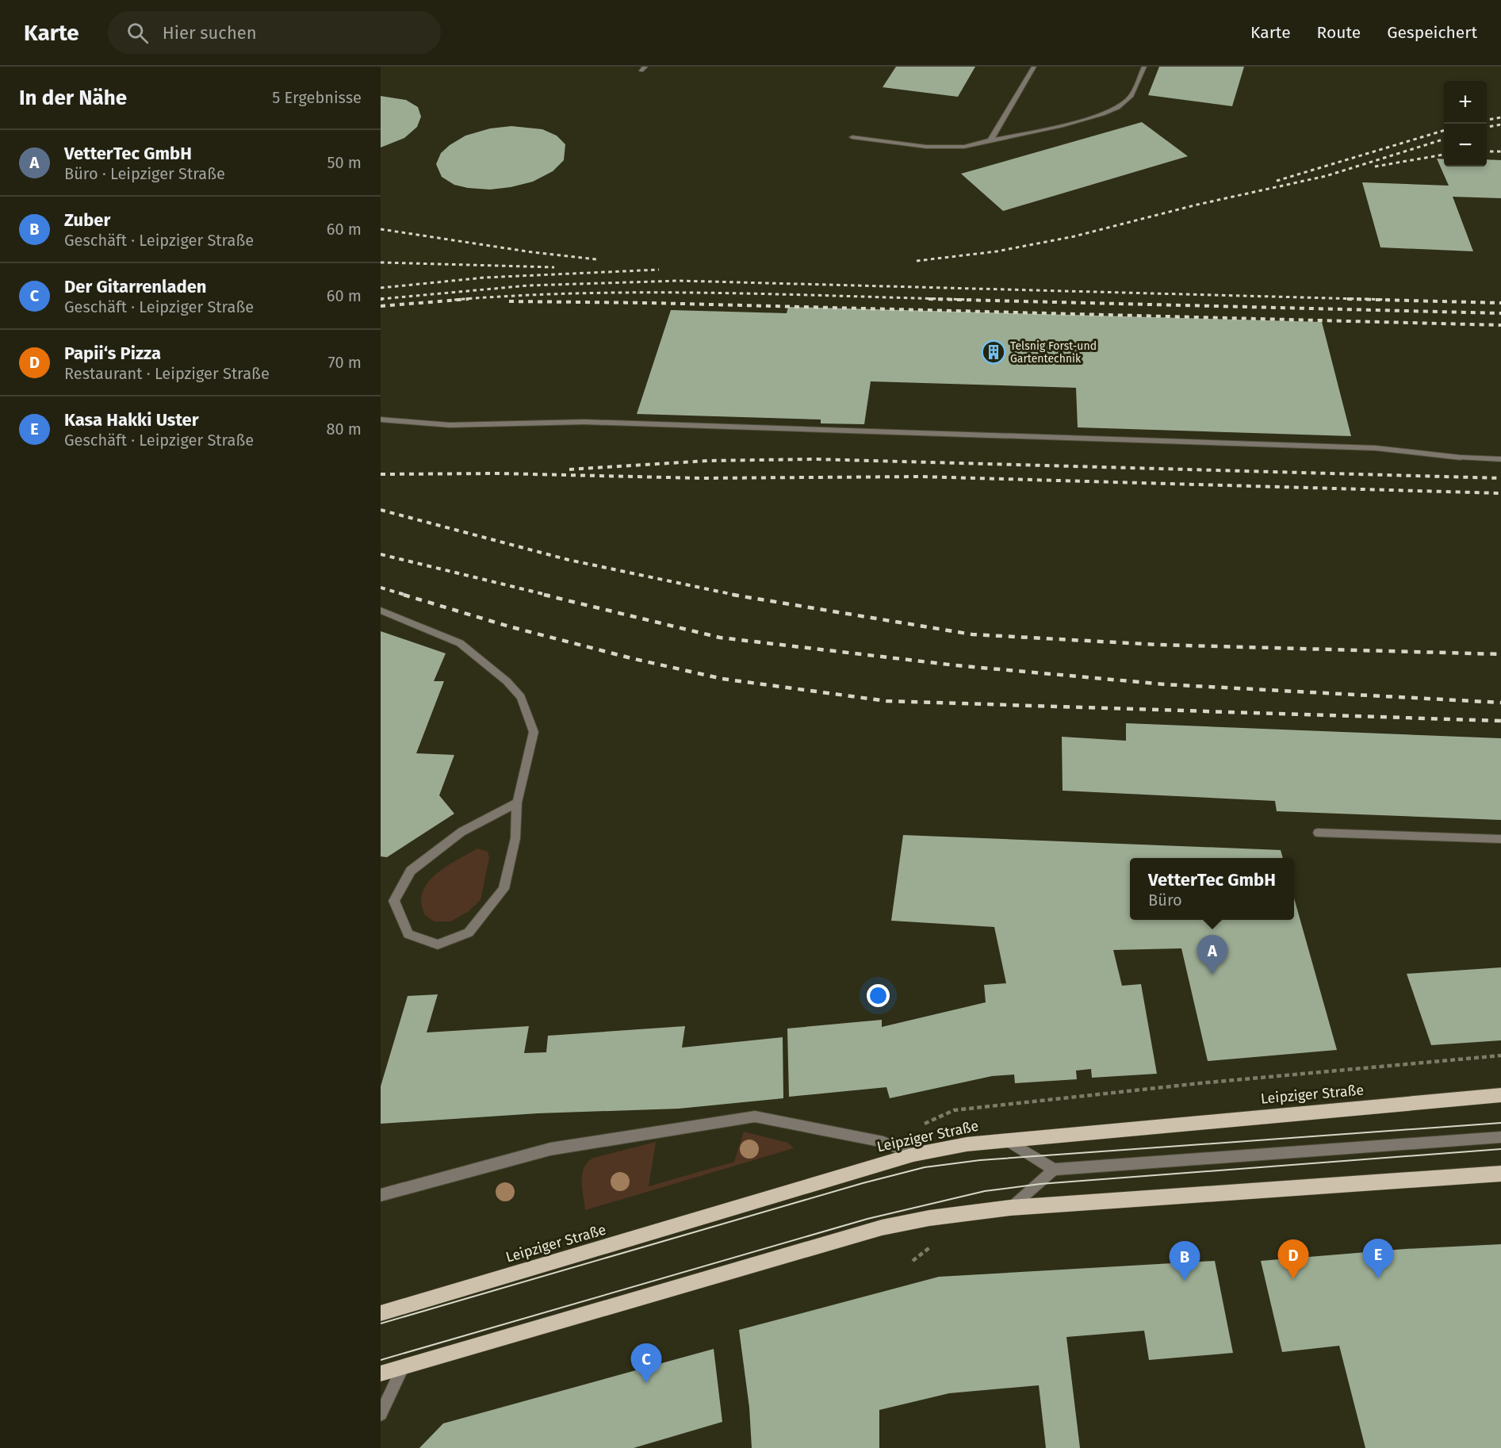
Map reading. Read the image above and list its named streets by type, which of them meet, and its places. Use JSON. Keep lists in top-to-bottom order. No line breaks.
{"streets":{"main road":["Leipziger Straße"]},"places":{"building":["Telsnig Forst-und Gartentechnik"]},"page":{"header":"Karte","search":"Hier suchen","nav":["Karte","Route","Gespeichert"],"heading":["In der Nähe","5 Ergebnisse"],"map_buttons":["+","−"],"list":[{"mark":"A","name":"VetterTec GmbH","note":"Büro · Leipziger Straße","value":"50 m"},{"mark":"B","name":"Zuber","note":"Geschäft · Leipziger Straße","value":"60 m"},{"mark":"C","name":"Der Gitarrenladen","note":"Geschäft · Leipziger Straße","value":"60 m"},{"mark":"D","name":"Papii‘s Pizza","note":"Restaurant · Leipziger Straße","value":"70 m"},{"mark":"E","name":"Kasa Hakki Uster","note":"Geschäft · Leipziger Straße","value":"80 m"}],"popup":["VetterTec GmbH","Büro"],"pins":["A","E","D","B","C"]}}
